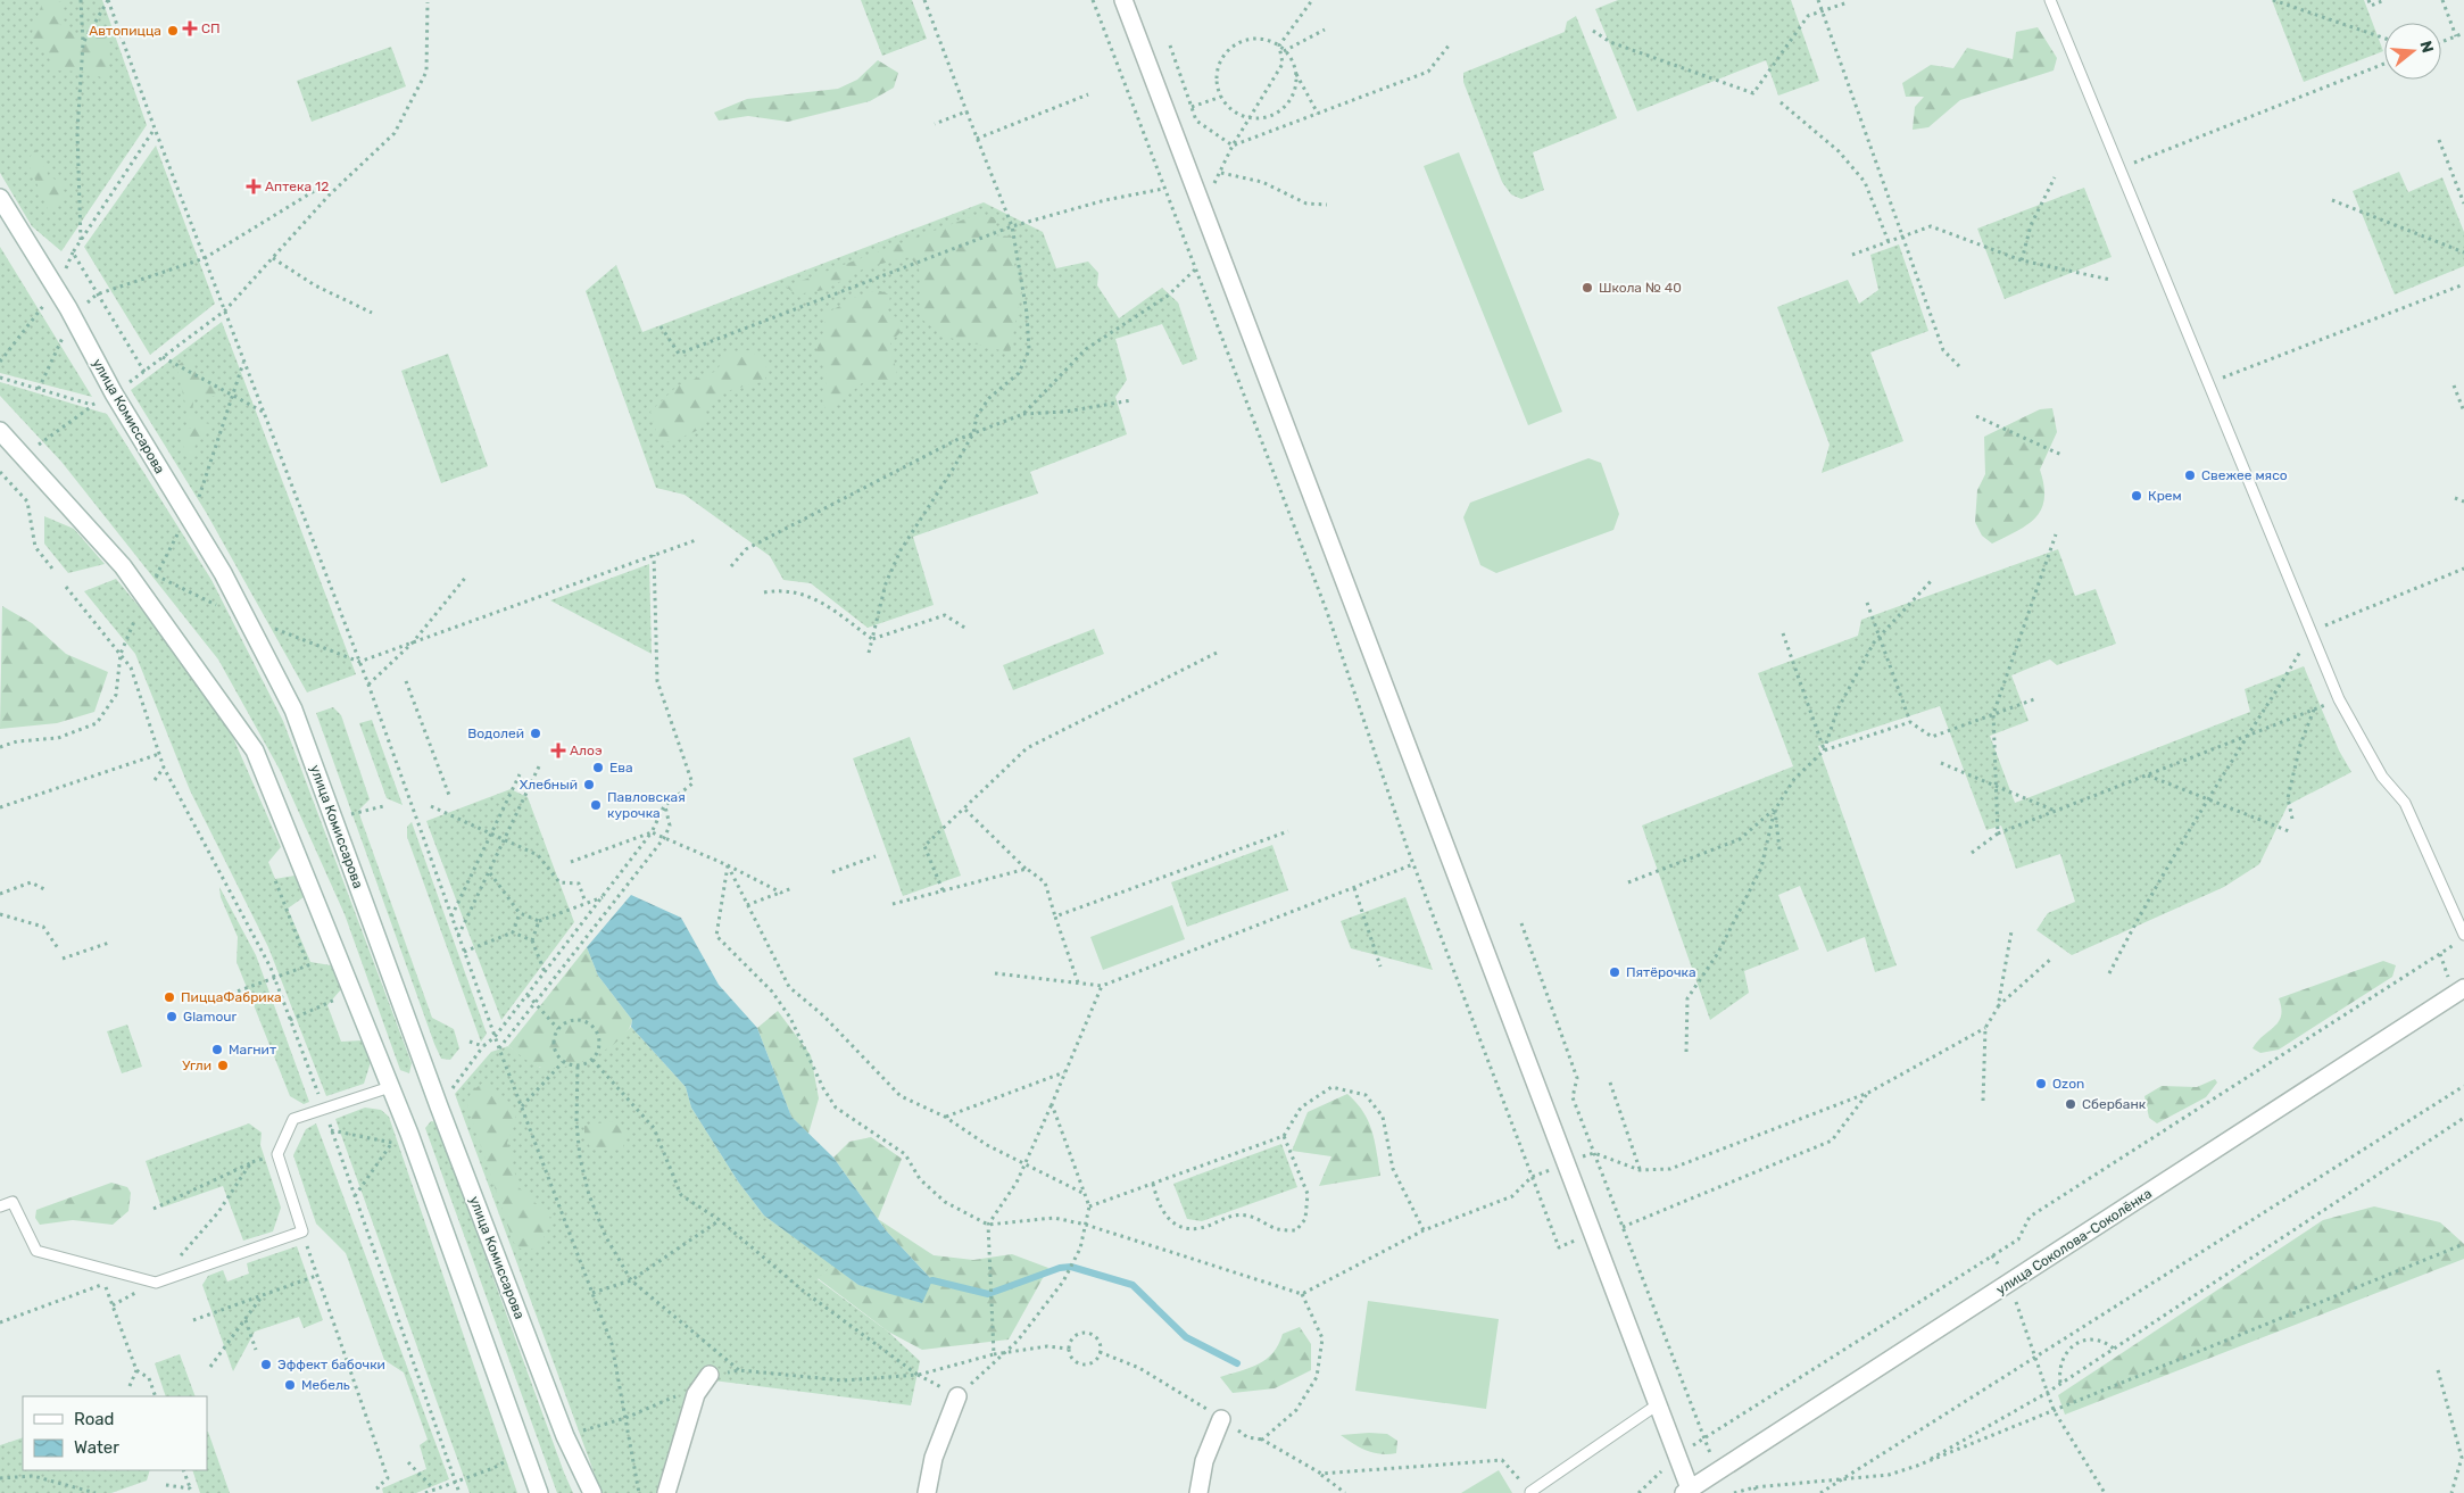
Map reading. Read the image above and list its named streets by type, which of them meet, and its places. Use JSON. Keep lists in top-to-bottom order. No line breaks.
{"streets":{"street":["улица Комиссарова","улица Соколова-Соколёнка"]},"places":{"health":["СП","Аптека 12","Алоэ"],"other":["Автопицца","Школа № 40","Свежее мясо","Крем","Водолей","Ева","Хлебный","Павловская курочка","Пятёрочка","ПиццаФабрика","Glamour","Магнит","Угли","Ozon","Сбербанк","Эффект бабочки","Мебель"]},"legend":["Road","Water"],"north":"right"}
